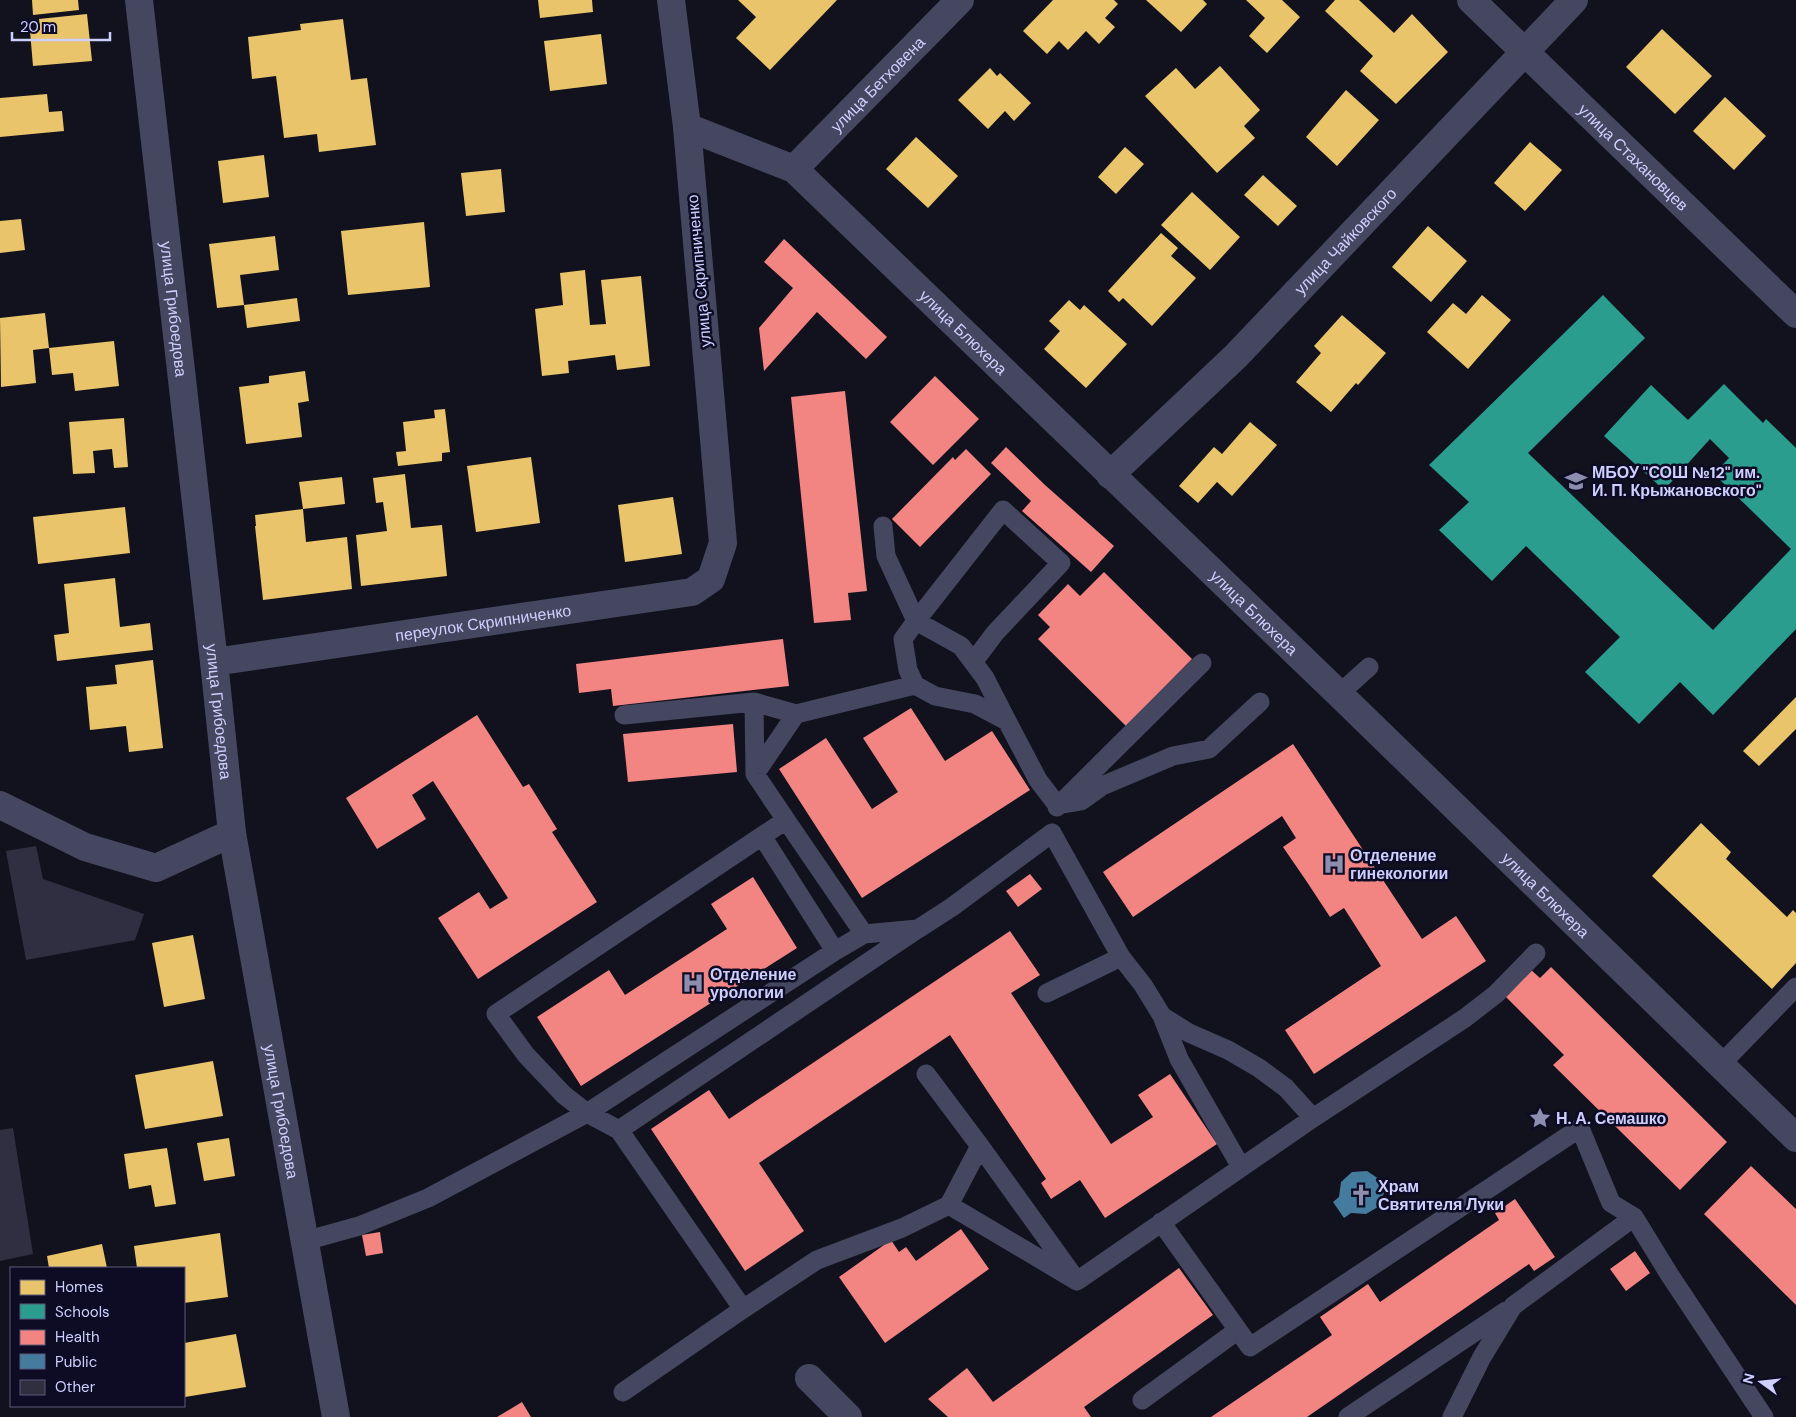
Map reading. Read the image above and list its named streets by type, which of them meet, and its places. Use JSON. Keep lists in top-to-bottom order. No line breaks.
{"streets":{"street":["улица Бетховена","улица Стахановцев","улица Чайковского","улица Скрипниченко","улица Грибоедова","улица Блюхера","переулок Скрипниченко"]},"crossings":[["улица Бетховена","улица Блюхера"],["улица Стахановцев","улица Чайковского"],["улица Чайковского","улица Блюхера"],["улица Скрипниченко","улица Блюхера"],["улица Скрипниченко","переулок Скрипниченко"],["улица Грибоедова","переулок Скрипниченко"]],"places":{"school or university":["МБОУ \"СОШ №12\" им. И. П. Крыжановского\""],"hospital":["Отделение гинекологии","Отделение урологии"],"place":["Н. А. Семашко"],"church":["Храм Святителя Луки"]},"legend":["Homes","Schools","Health","Public","Other"],"scale_bar":"20 m","north":"left"}
